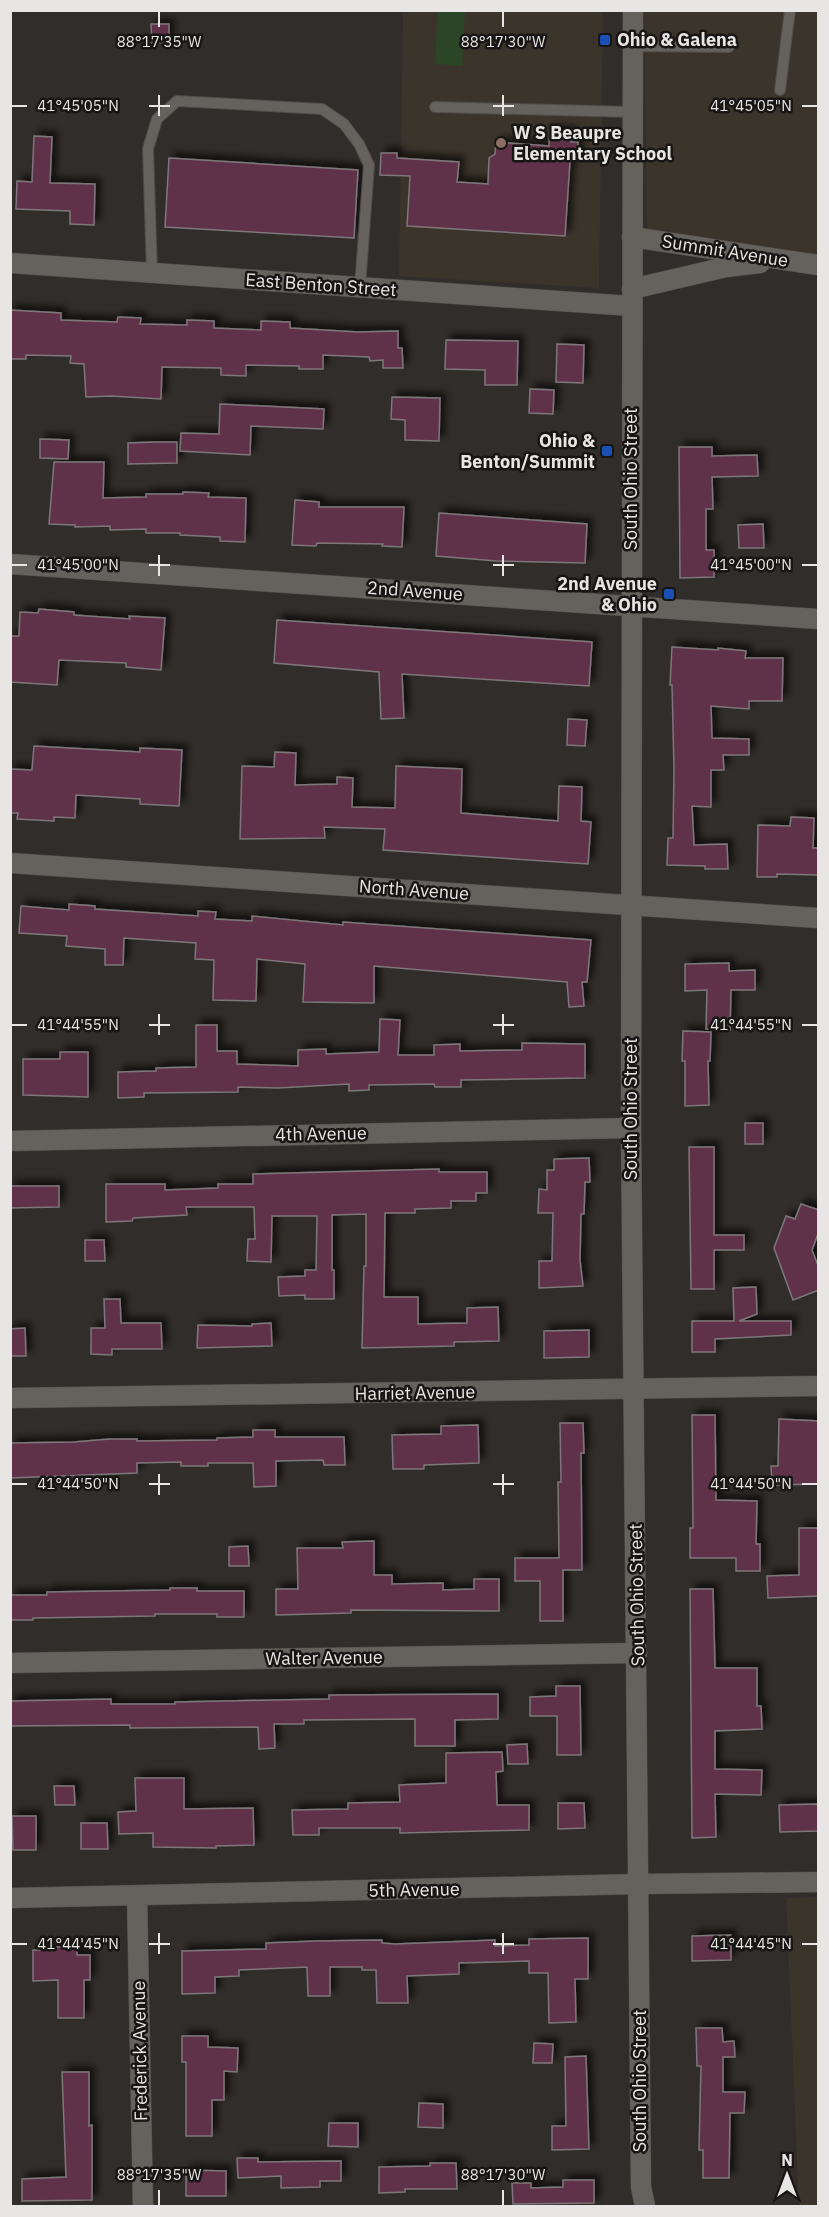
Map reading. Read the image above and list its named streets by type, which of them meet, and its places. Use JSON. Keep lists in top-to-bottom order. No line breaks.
{"streets":{"street":["Summit Avenue","East Benton Street","South Ohio Street","2nd Avenue","North Avenue","4th Avenue","Harriet Avenue","Walter Avenue","5th Avenue","Frederick Avenue"]},"crossings":[["Summit Avenue","East Benton Street"],["Summit Avenue","South Ohio Street"],["East Benton Street","South Ohio Street"],["South Ohio Street","2nd Avenue"],["South Ohio Street","North Avenue"],["South Ohio Street","4th Avenue"],["South Ohio Street","Harriet Avenue"],["South Ohio Street","Walter Avenue"],["South Ohio Street","5th Avenue"],["5th Avenue","Frederick Avenue"]],"places":{"transit":["Ohio & Galena","Ohio & Benton/Summit","2nd Avenue & Ohio"],"other":["W S Beaupre Elementary School"]},"north":"top","coordinates":["88°17'35\"W","88°17'30\"W","41°45'05\"N","41°45'00\"N","41°44'55\"N","41°44'50\"N","41°44'45\"N"]}
